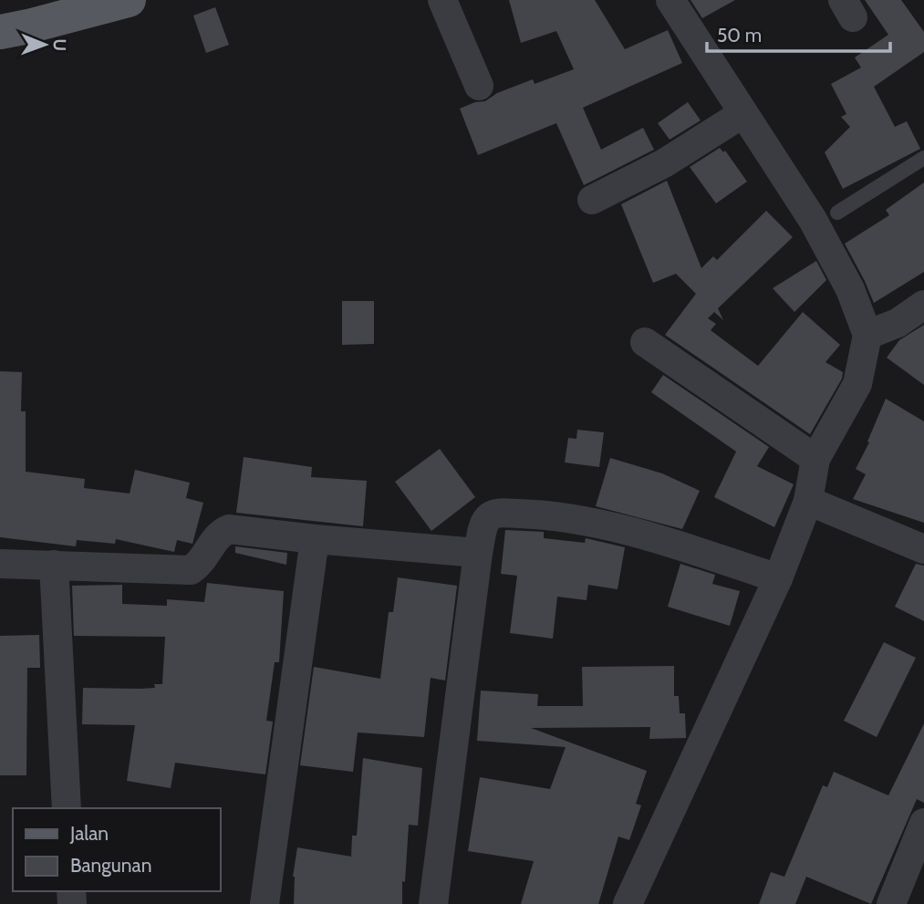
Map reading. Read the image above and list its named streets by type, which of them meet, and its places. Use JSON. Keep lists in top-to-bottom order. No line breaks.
{"legend":["Jalan","Bangunan"],"scale_bar":"50 m","north":"right"}
